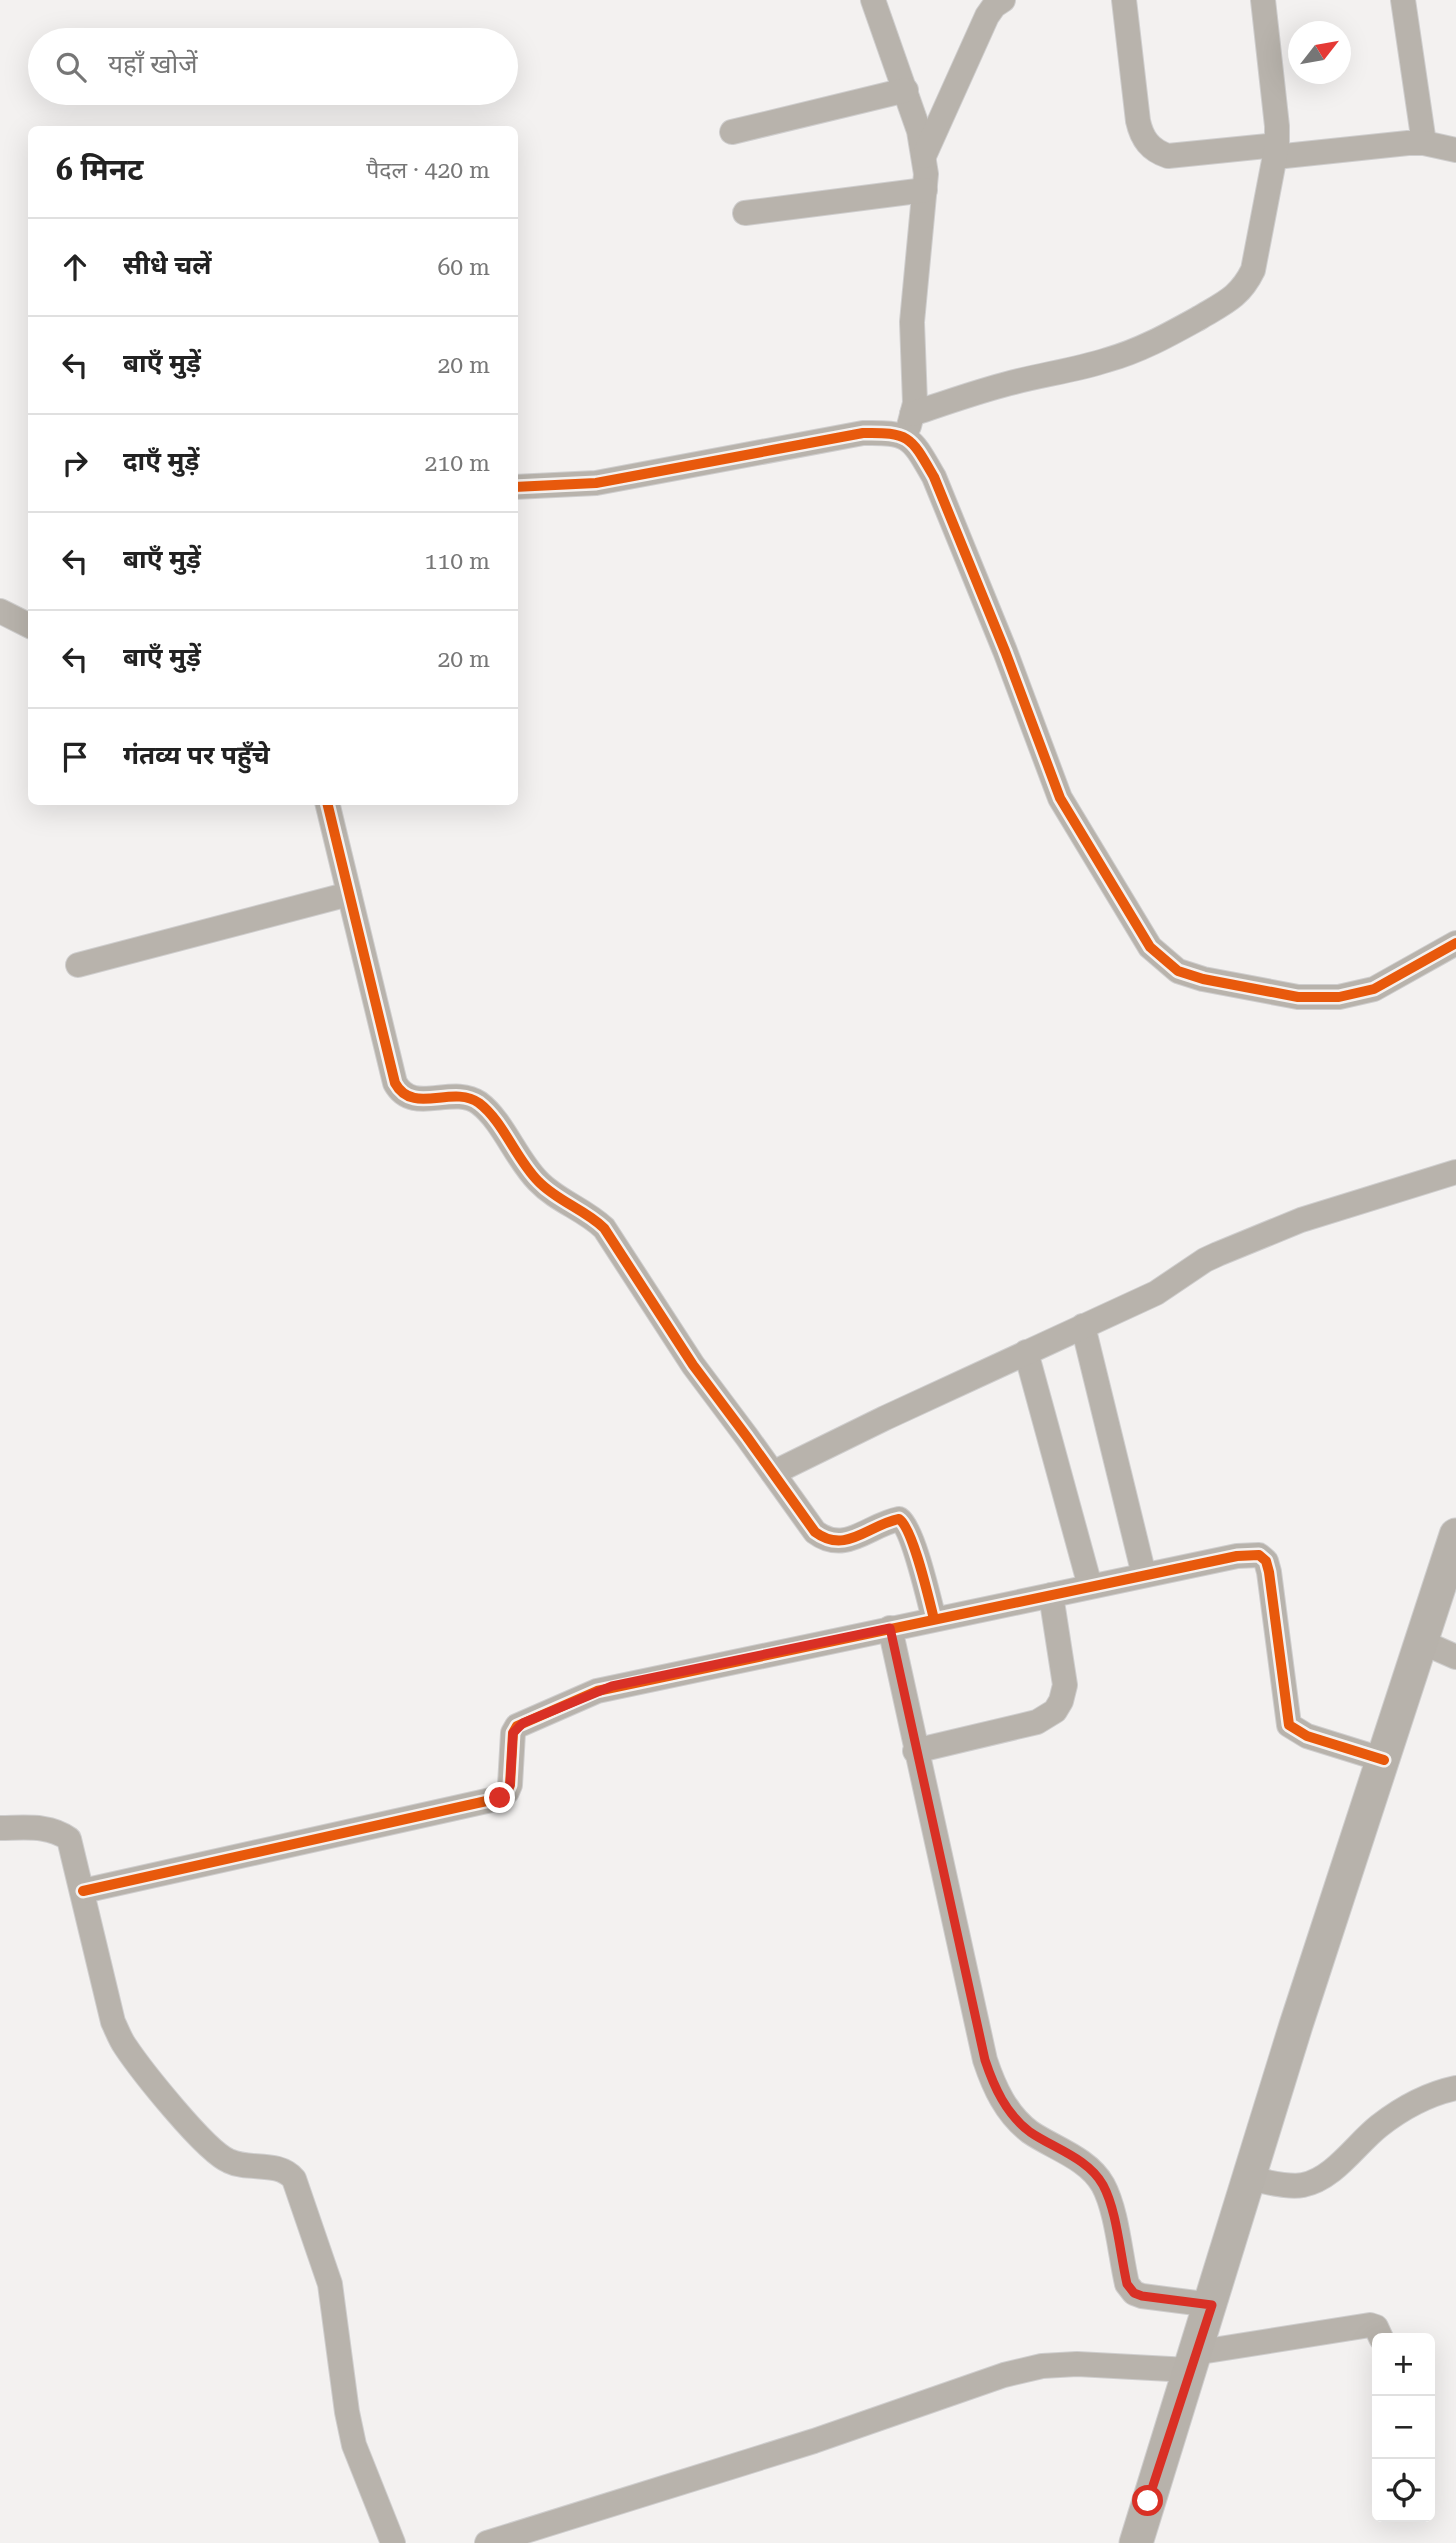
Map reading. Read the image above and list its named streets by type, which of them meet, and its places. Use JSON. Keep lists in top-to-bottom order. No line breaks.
{"north":"top right","page":{"search":"यहाँ खोजें","heading":["6 मिनट","पैदल · 420 m"],"list":[["सीधे चलें","60 m"],["बाएँ मुड़ें","20 m"],["दाएँ मुड़ें","210 m"],["बाएँ मुड़ें","110 m"],["बाएँ मुड़ें","20 m"],"गंतव्य पर पहुँचे"],"map_buttons":["+","−"]}}
